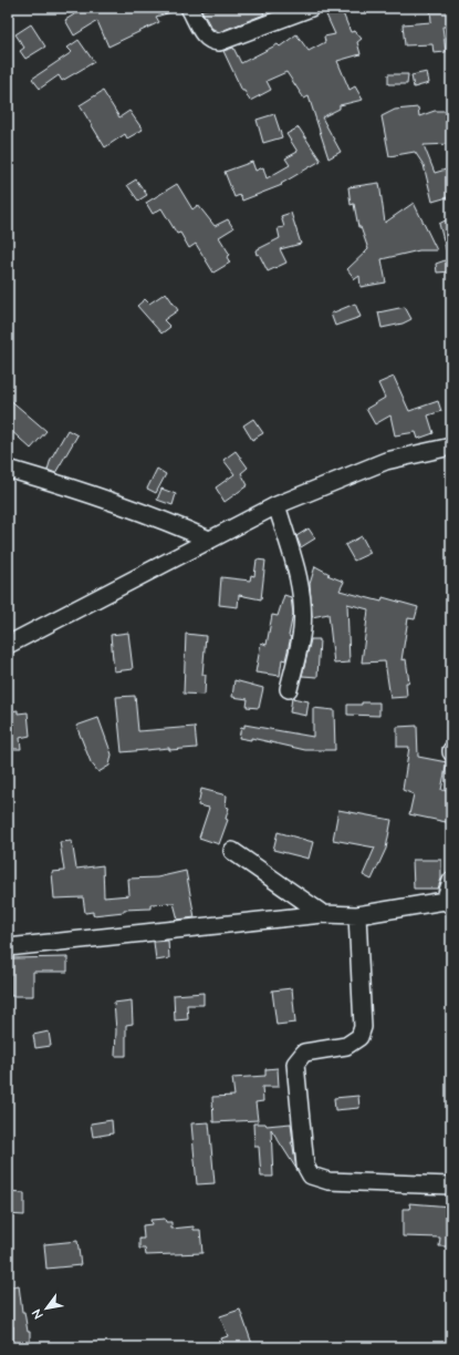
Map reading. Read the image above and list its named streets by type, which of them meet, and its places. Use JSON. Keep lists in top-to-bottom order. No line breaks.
{"north":"bottom left"}
